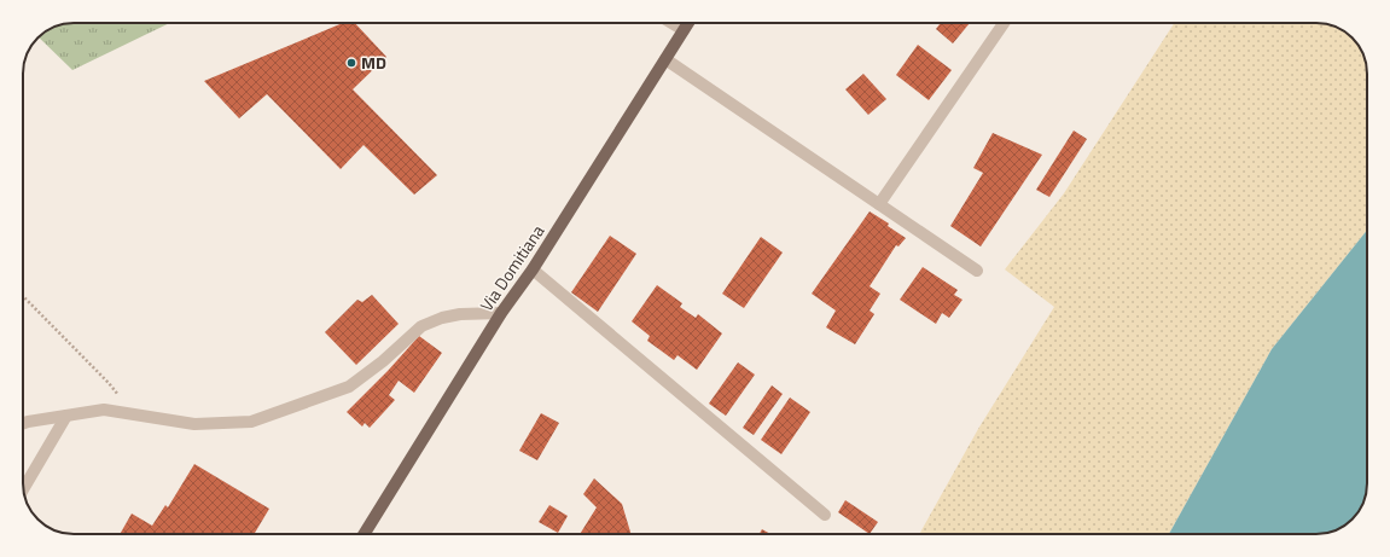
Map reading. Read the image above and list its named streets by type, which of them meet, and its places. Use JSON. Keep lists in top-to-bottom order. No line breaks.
{"streets":{"main road":["Via Domitiana"]},"places":["MD"]}
